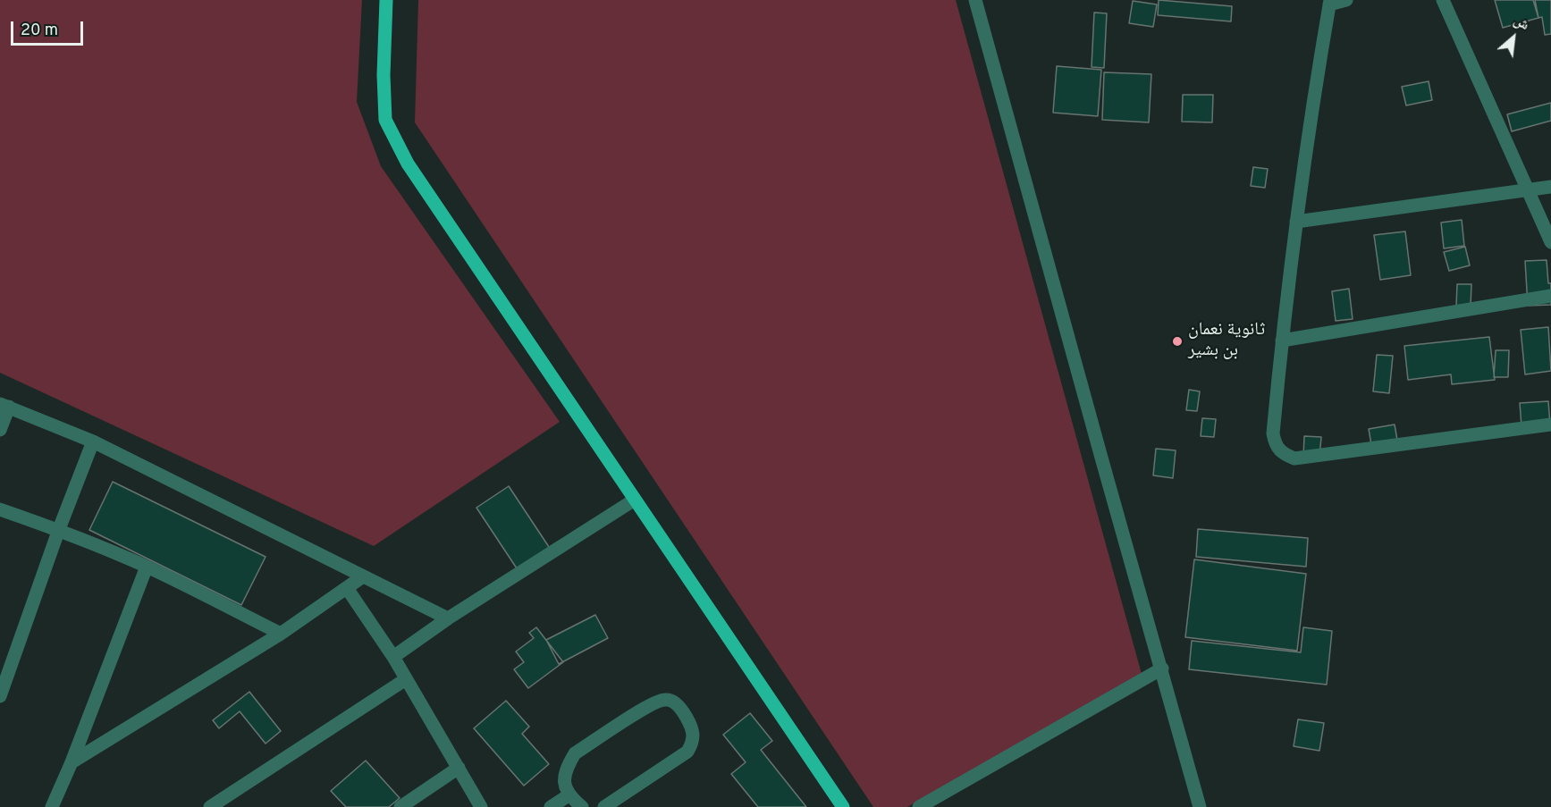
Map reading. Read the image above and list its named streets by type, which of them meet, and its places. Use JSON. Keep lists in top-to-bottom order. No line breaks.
{"places":["ثانوية نعمان بن بشير"],"scale_bar":"20 m","north":"top right"}
